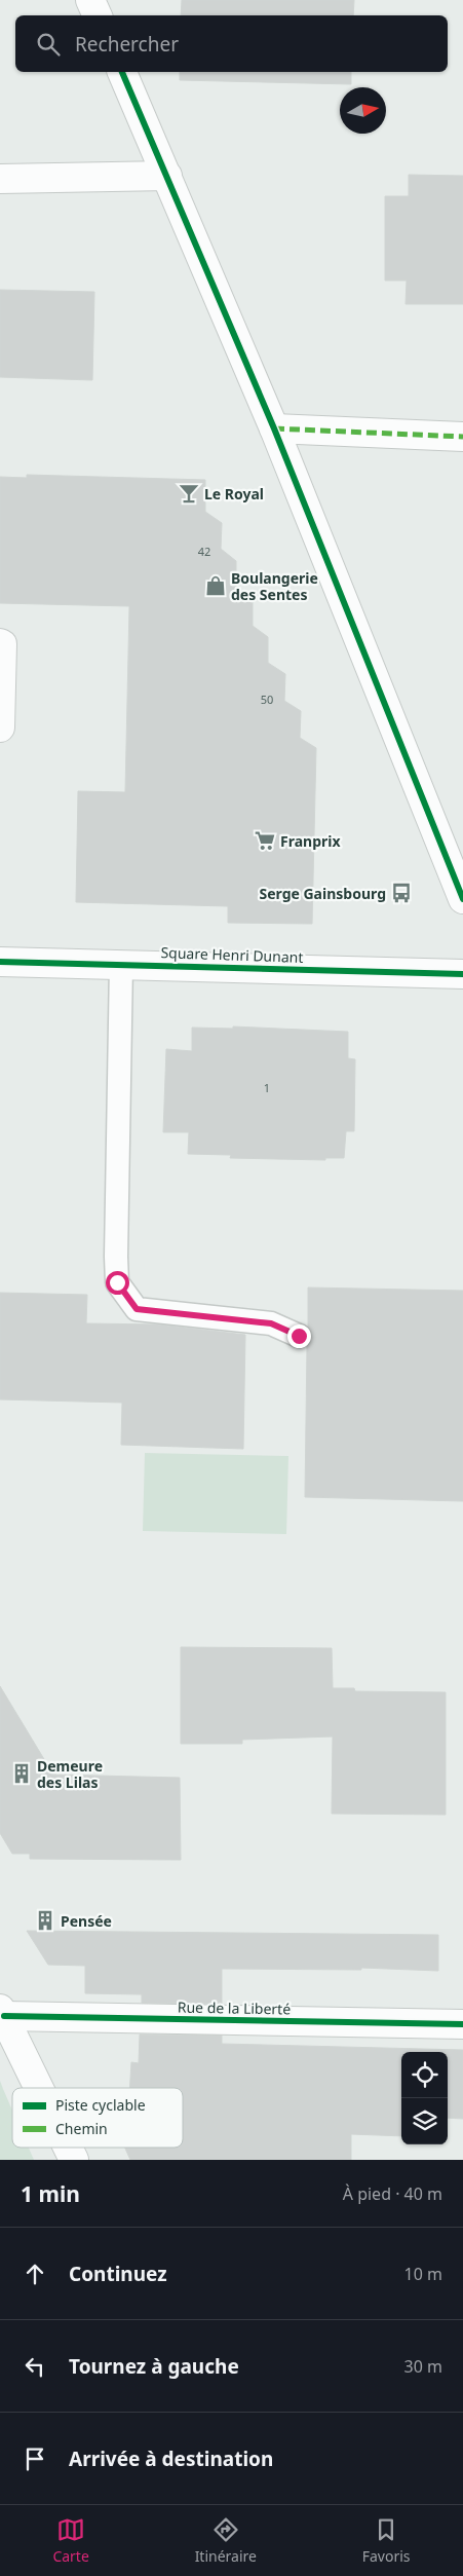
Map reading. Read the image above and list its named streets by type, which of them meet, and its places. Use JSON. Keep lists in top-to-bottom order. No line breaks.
{"streets":{"street":["Square Henri Dunant","Rue de la Liberté"]},"places":{"bar":["Le Royal"],"shop":["Boulangerie des Sentes"],"supermarket":["Franprix"],"bus stop":["Serge Gainsbourg"],"building":["Demeure des Lilas","Pensée"]},"house_numbers":["42","50","1"],"legend":["Piste cyclable","Chemin"],"north":"right","page":{"search":"Rechercher","heading":["1 min","À pied · 40 m"],"list":[["Continuez","10 m"],["Tournez à gauche","30 m"],"Arrivée à destination"],"nav":["Carte","Itinéraire","Favoris"]}}
